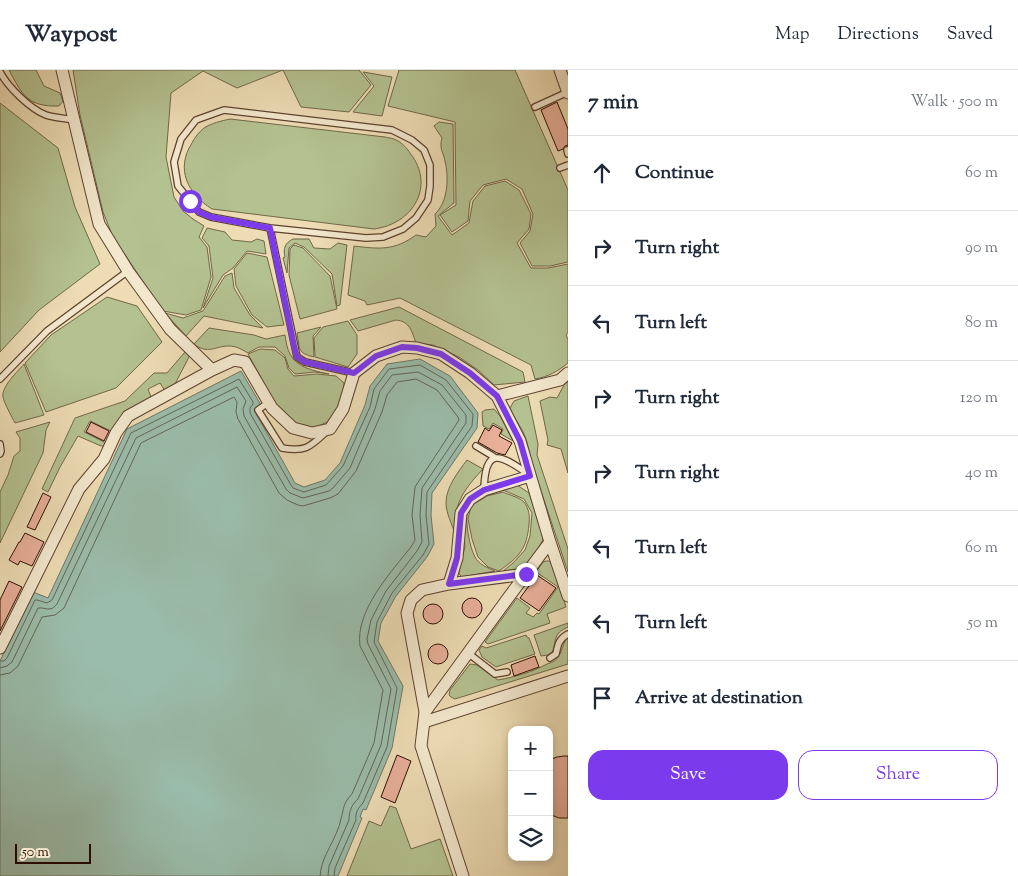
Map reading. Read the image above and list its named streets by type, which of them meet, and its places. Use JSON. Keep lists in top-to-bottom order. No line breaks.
{"scale_bar":"50 m","page":{"header":"Waypost","nav":["Map","Directions","Saved"],"heading":["7 min","Walk · 500 m"],"list":[["Continue","60 m"],["Turn right","90 m"],["Turn left","80 m"],["Turn right","120 m"],["Turn right","40 m"],["Turn left","60 m"],["Turn left","50 m"],"Arrive at destination"],"map_buttons":["+","−"],"buttons":["Save","Share"],"scale":"50 m"}}
